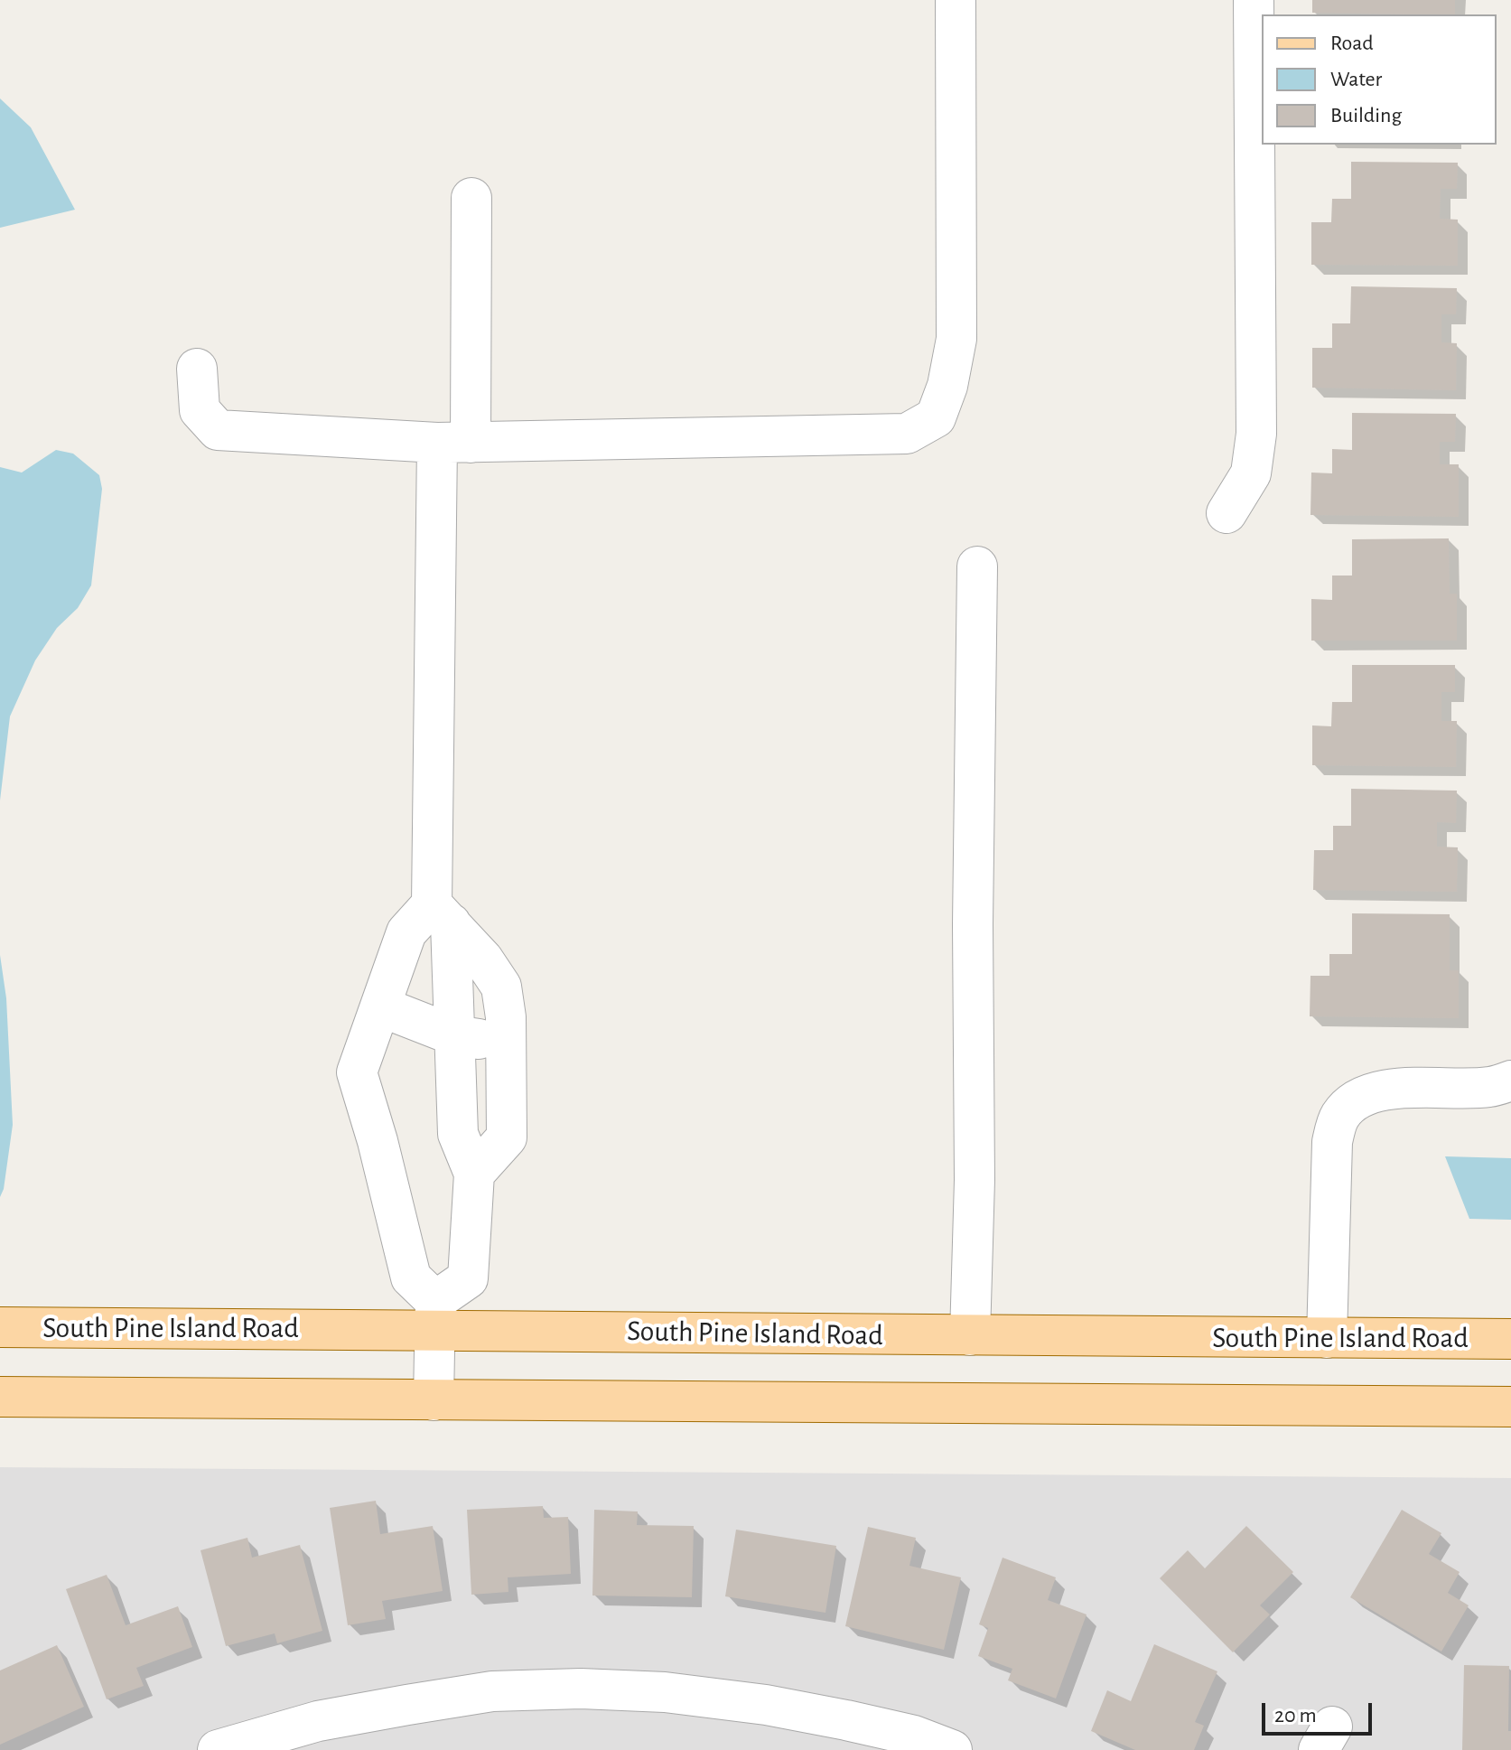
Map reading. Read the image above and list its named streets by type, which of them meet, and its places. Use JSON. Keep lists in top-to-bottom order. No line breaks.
{"streets":{"main road":["South Pine Island Road"]},"legend":["Road","Water","Building"],"scale_bar":"20 m"}
